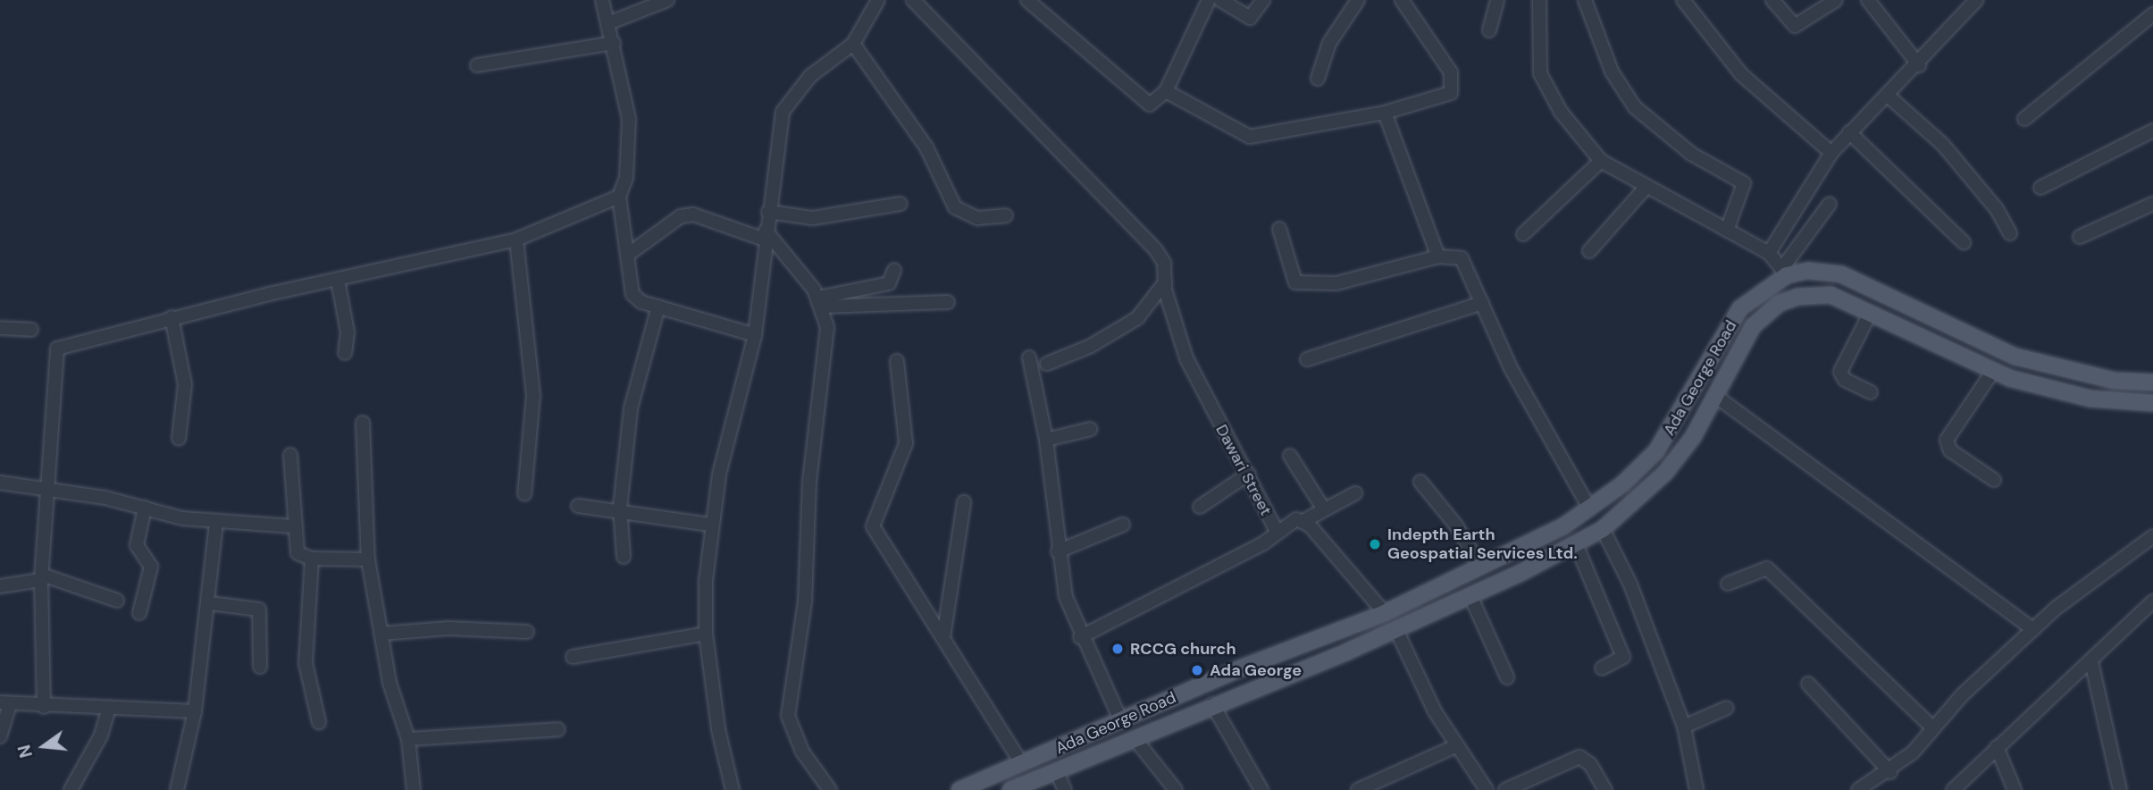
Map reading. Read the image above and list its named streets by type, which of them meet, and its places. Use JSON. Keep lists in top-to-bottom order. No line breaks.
{"streets":{"main road":["Ada George Road"],"street":["Dawari Street"]},"places":["Indepth Earth Geospatial Services Ltd.","RCCG church","Ada George"],"north":"left"}
